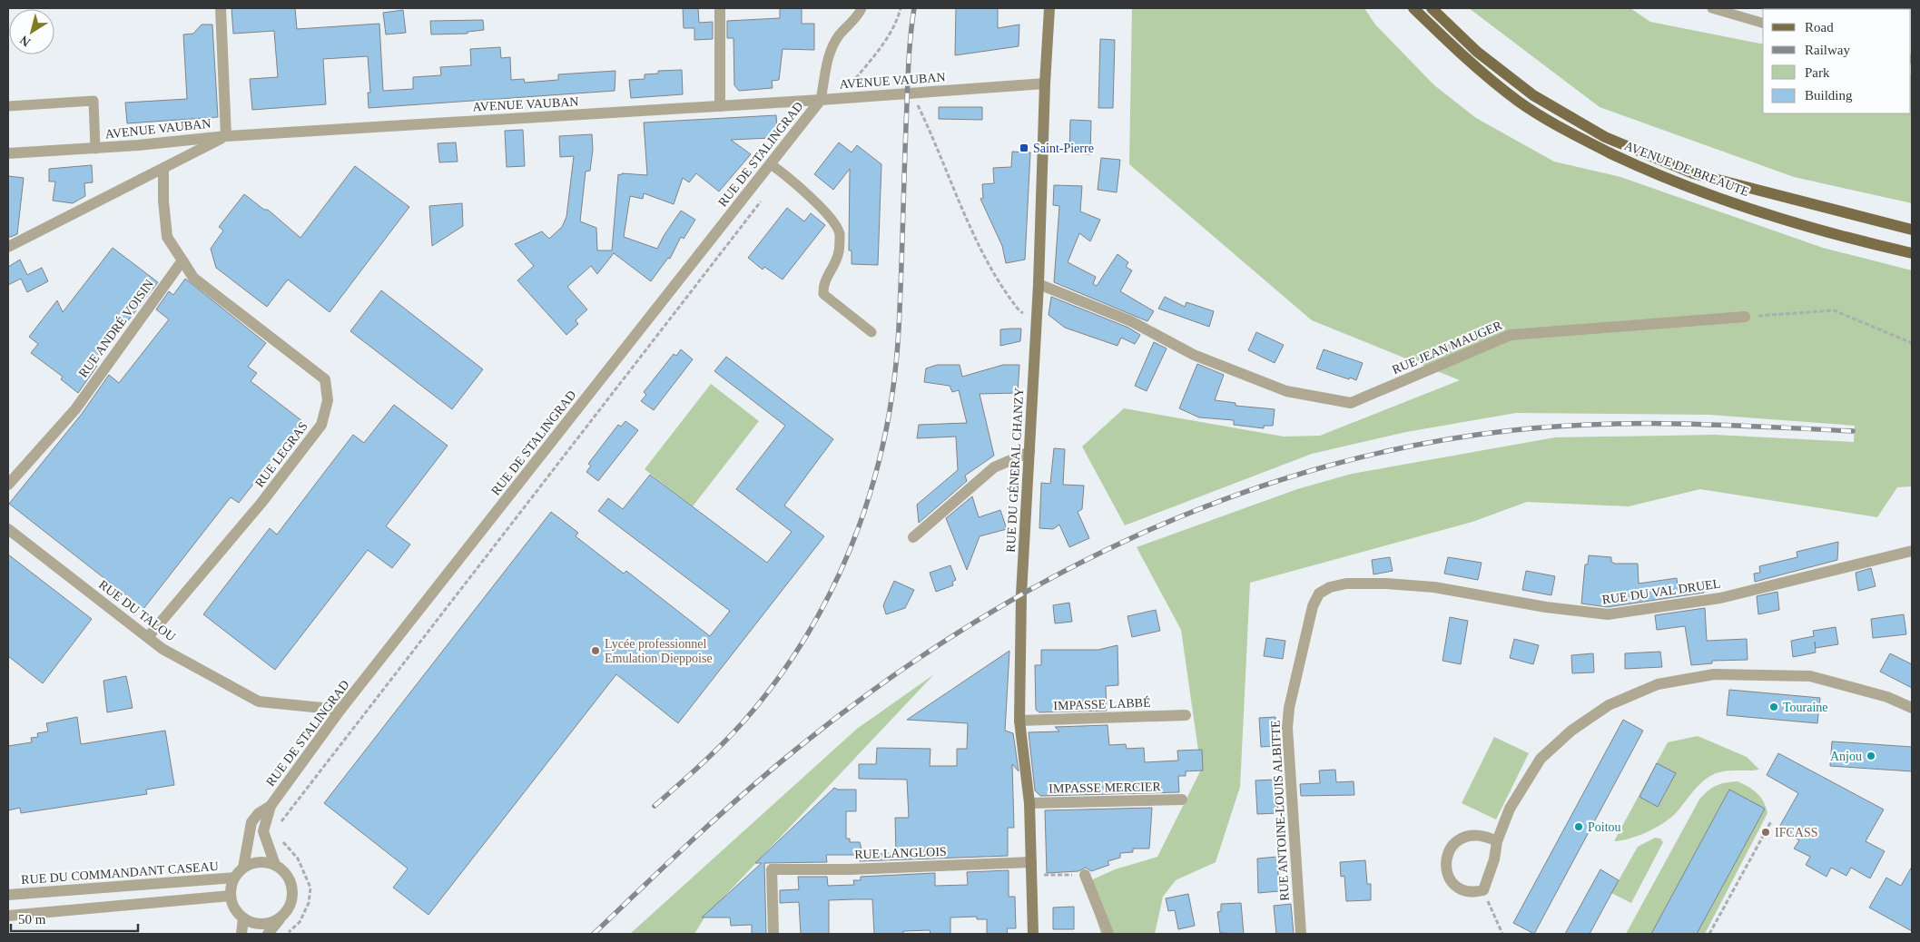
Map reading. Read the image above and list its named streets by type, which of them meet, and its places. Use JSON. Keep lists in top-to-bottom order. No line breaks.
{"streets":{"main road":["AVENUE DE BREAUTE","RUE DU GÉNERAL CHANZY"],"street":["AVENUE VAUBAN","RUE DE STALINGRAD","RUE ANDRÉ VOISIN","RUE JEAN MAUGER","RUE LEGRAS","RUE DU VAL DRUEL","RUE DU TALOU","IMPASSE LABBÉ","IMPASSE MERCIER","RUE ANTOINE-LOUIS ALBITTE","RUE LANGLOIS","RUE DU COMMANDANT CASEAU"]},"crossings":[["AVENUE VAUBAN","RUE DE STALINGRAD"],["AVENUE VAUBAN","RUE DU GÉNERAL CHANZY"],["RUE DE STALINGRAD","RUE DU TALOU"],["RUE DE STALINGRAD","RUE DU COMMANDANT CASEAU"],["RUE ANDRÉ VOISIN","RUE LEGRAS"],["RUE JEAN MAUGER","RUE DU GÉNERAL CHANZY"],["RUE LEGRAS","RUE DU TALOU"],["RUE DU GÉNERAL CHANZY","IMPASSE LABBÉ"],["RUE DU GÉNERAL CHANZY","IMPASSE MERCIER"],["RUE DU GÉNERAL CHANZY","RUE LANGLOIS"],["RUE DU VAL DRUEL","RUE ANTOINE-LOUIS ALBITTE"]],"places":{"transit":["Saint-Pierre"],"other":["Lycée professionnel Emulation Dieppoise","Touraine","Anjou","Poitou","IFCASS"]},"legend":["Road","Railway","Park","Building"],"scale_bar":"50 m","north":"bottom left"}
